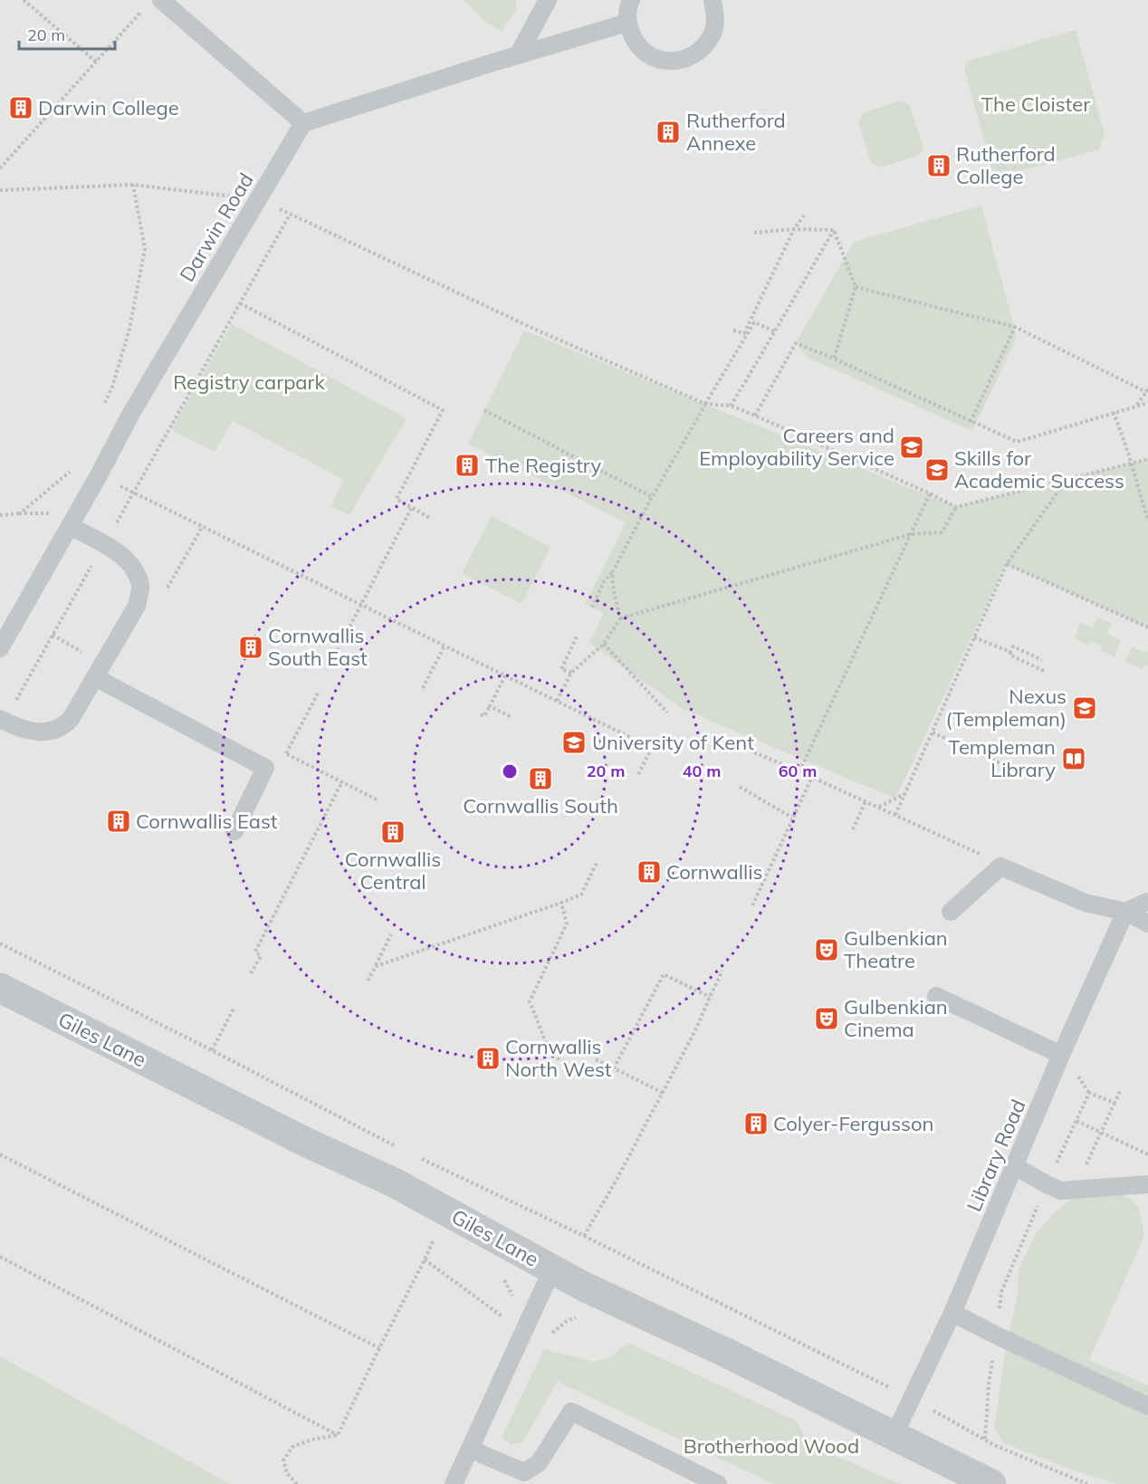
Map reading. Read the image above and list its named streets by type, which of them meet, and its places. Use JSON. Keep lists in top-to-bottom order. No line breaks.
{"streets":{"street":["Giles Lane"],"lane":["Darwin Road","Library Road"]},"crossings":[["Giles Lane","Library Road"]],"parks":["The Cloister","Registry carpark","Brotherhood Wood"],"places":{"building":["Darwin College","Rutherford Annexe","Rutherford College","The Registry","Cornwallis South East","Cornwallis South","Cornwallis East","Cornwallis Central","Cornwallis","Cornwallis North West","Colyer-Fergusson"],"school or university":["Careers and Employability Service","Skills for Academic Success","Nexus (Templeman)","University of Kent"],"library":["Templeman Library"],"theatre":["Gulbenkian Theatre","Gulbenkian Cinema"]},"scale_bar":"20 m","rings":["20 m","40 m","60 m"]}
